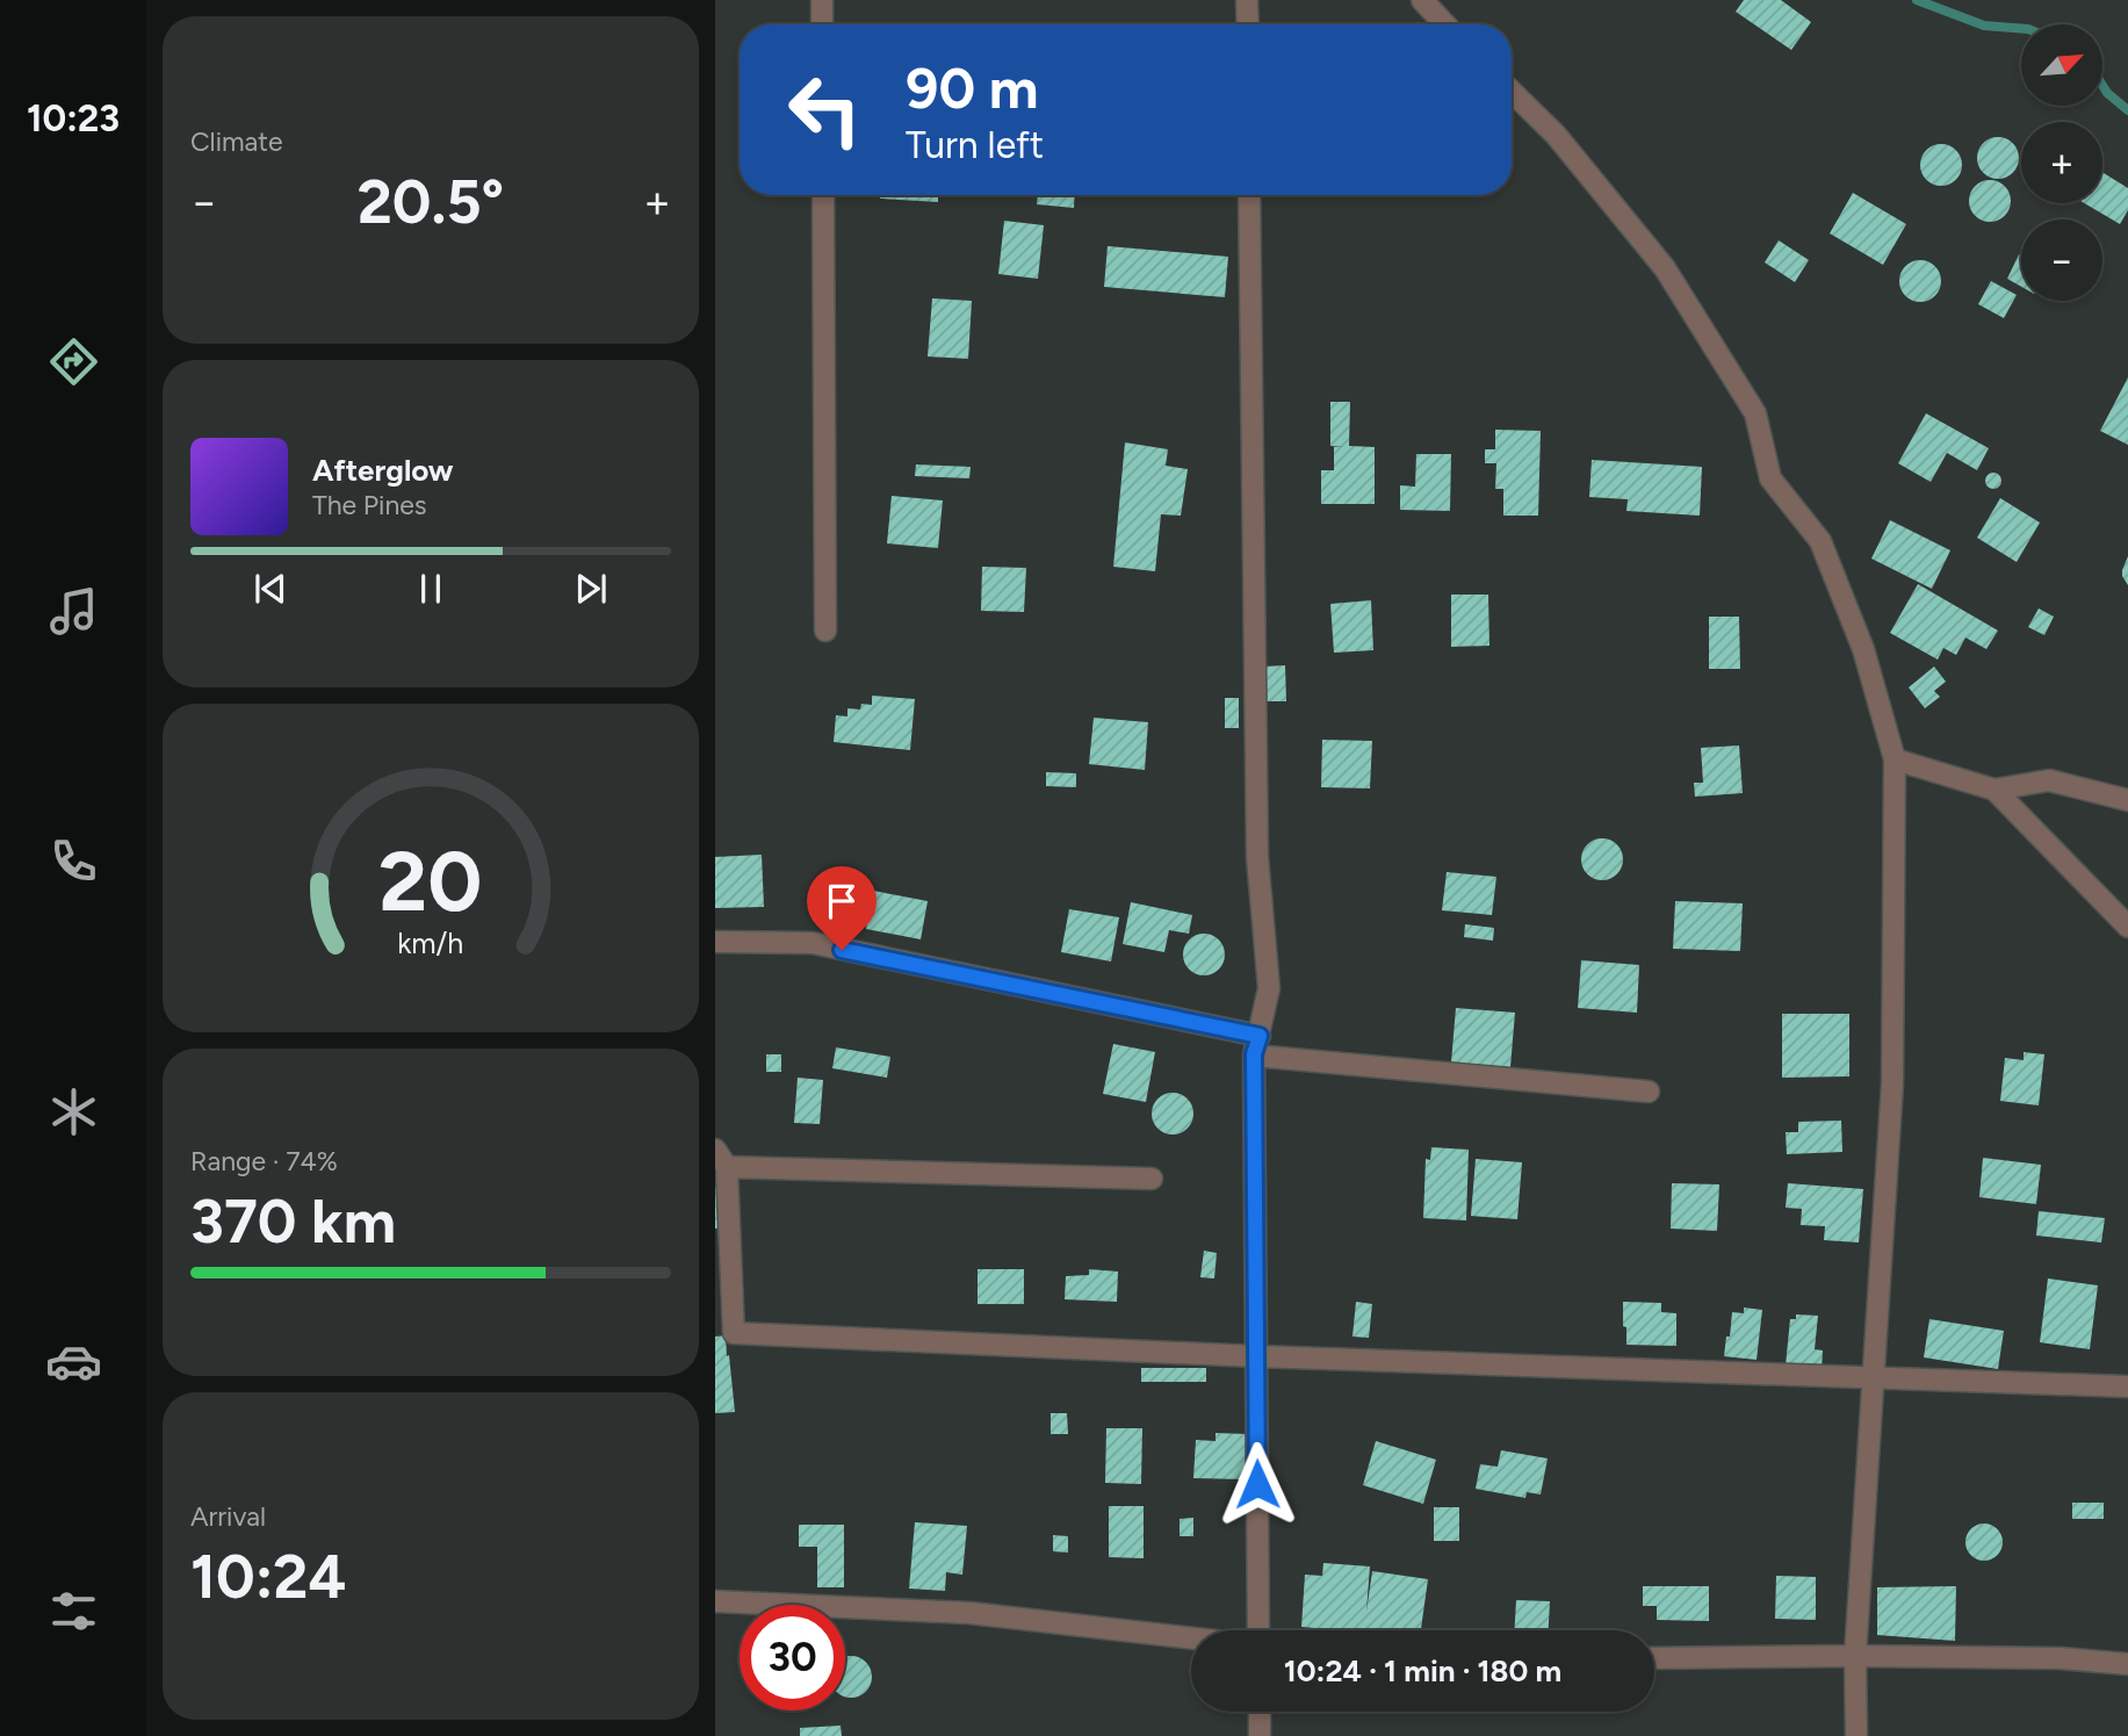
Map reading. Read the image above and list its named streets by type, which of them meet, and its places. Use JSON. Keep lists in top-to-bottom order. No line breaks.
{"north":"top right","page":{"tabs":"10:23","tile":["Climate",["Range · 74%","370 km"],["Arrival","10:24"]],"map_buttons":["+","−"],"turn":["90 m","Turn left"],"heat":["−","20.5°","+"],"song":["Afterglow","The Pines"],"limit":"30","trip":"10:24 · 1 min · 180 m","gauge":["20","km/h"]}}
